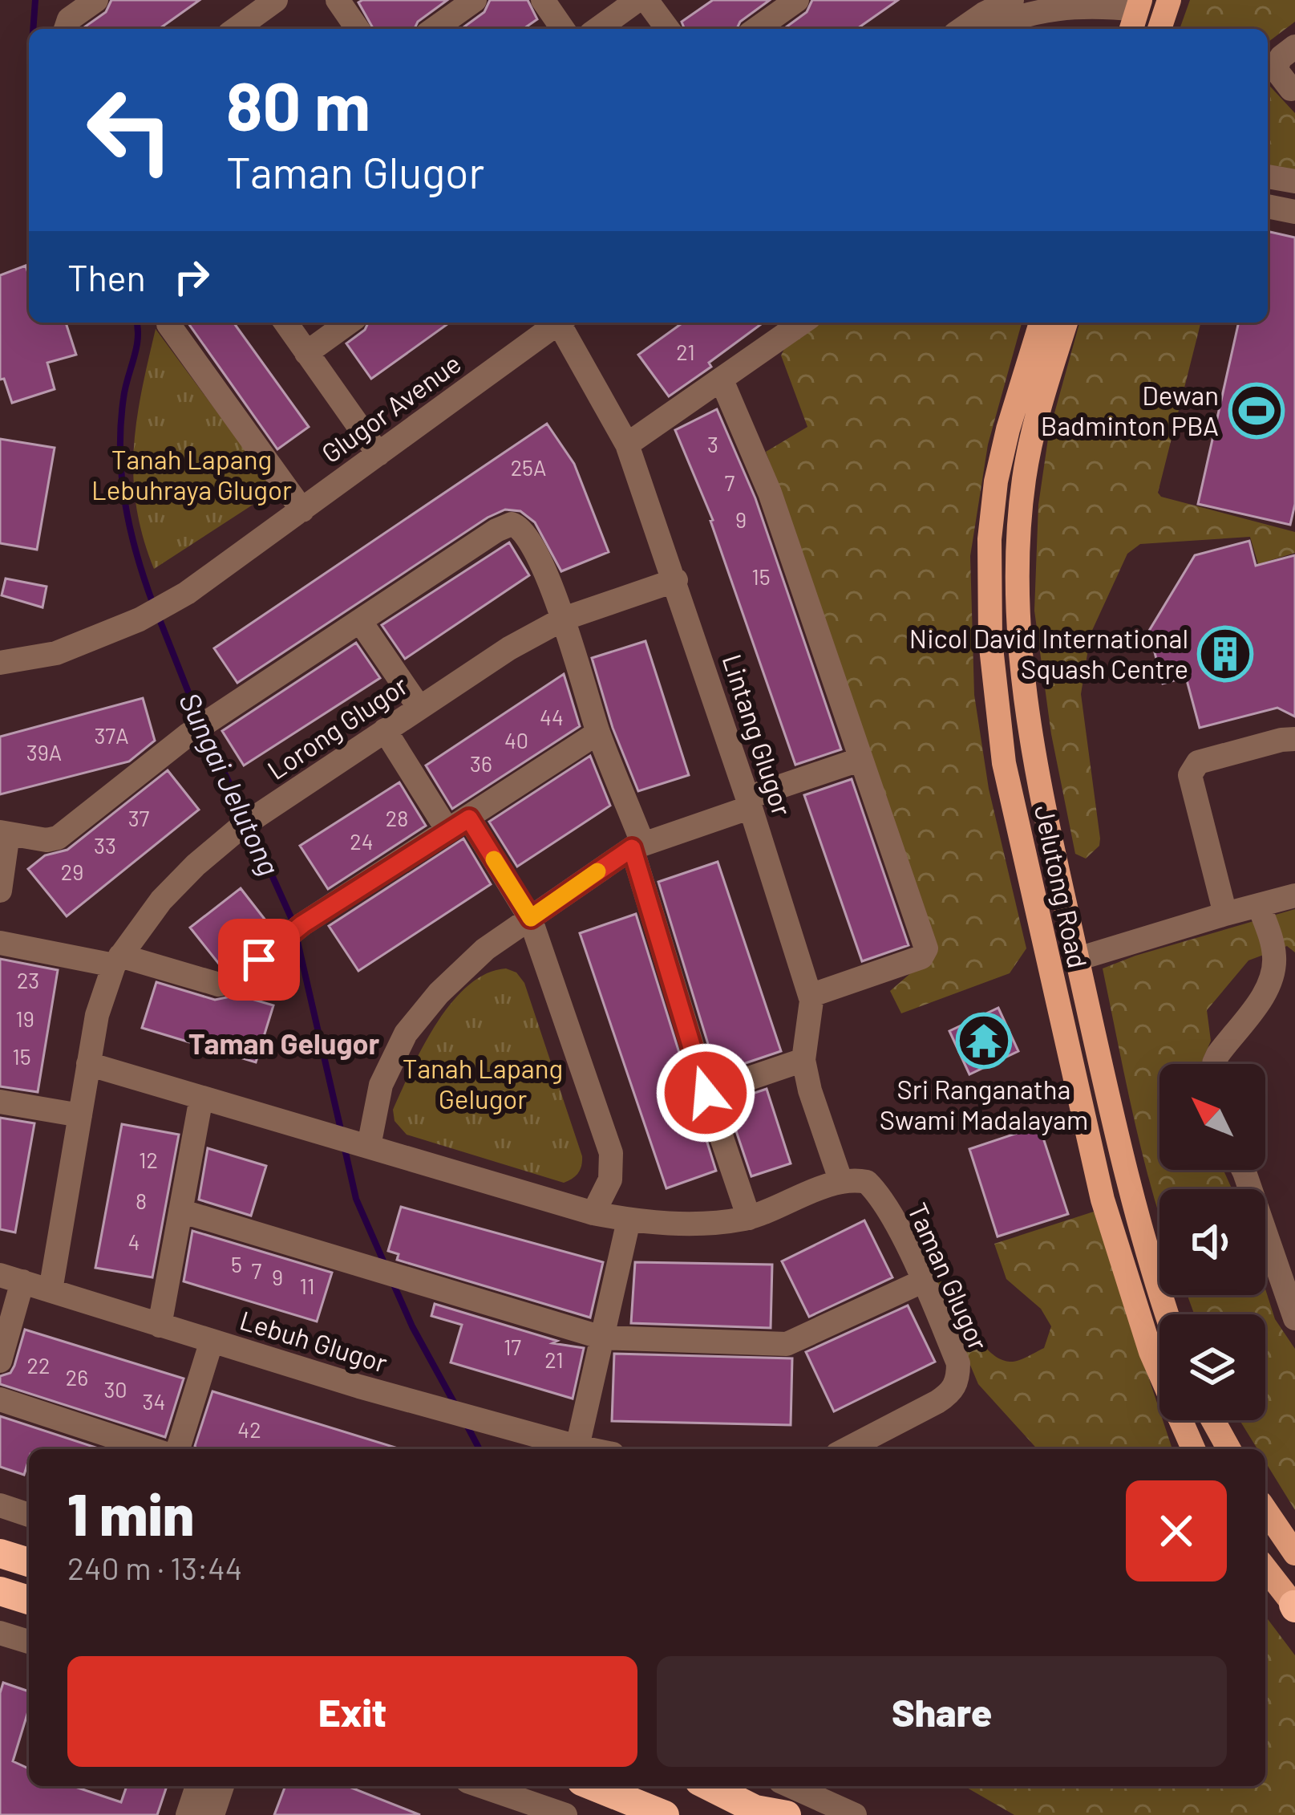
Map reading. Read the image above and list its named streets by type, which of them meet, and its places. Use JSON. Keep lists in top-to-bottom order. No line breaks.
{"streets":{"main road":["Jelutong Road"],"street":["Glugor Avenue","Lorong Glugor","Lintang Glugor","Taman Glugor","Lebuh Glugor"]},"crossings":[["Lorong Glugor","Lintang Glugor"],["Lorong Glugor","Lebuh Glugor"],["Lintang Glugor","Taman Glugor"]],"districts":["Taman Gelugor"],"water":["Sungai Jelutong"],"parks":["Tanah Lapang Lebuhraya Glugor","Tanah Lapang Gelugor"],"places":{"sports":["Dewan Badminton PBA"],"building":["Nicol David International Squash Centre"],"temple":["Sri Ranganatha Swami Madalayam"]},"house_numbers":["21","3","25A","7","9","15","44","37A","40","39A","36","37","28","24","33","29","23","19","15","12","8","4","5","7","9","11","17","21","22","26","30","34","42"],"north":"top left","page":{"turn":["80 m","Taman Glugor"],"then":"Then","heading":["1 min","240 m · 13:44"],"buttons":["Exit","Share"]}}
